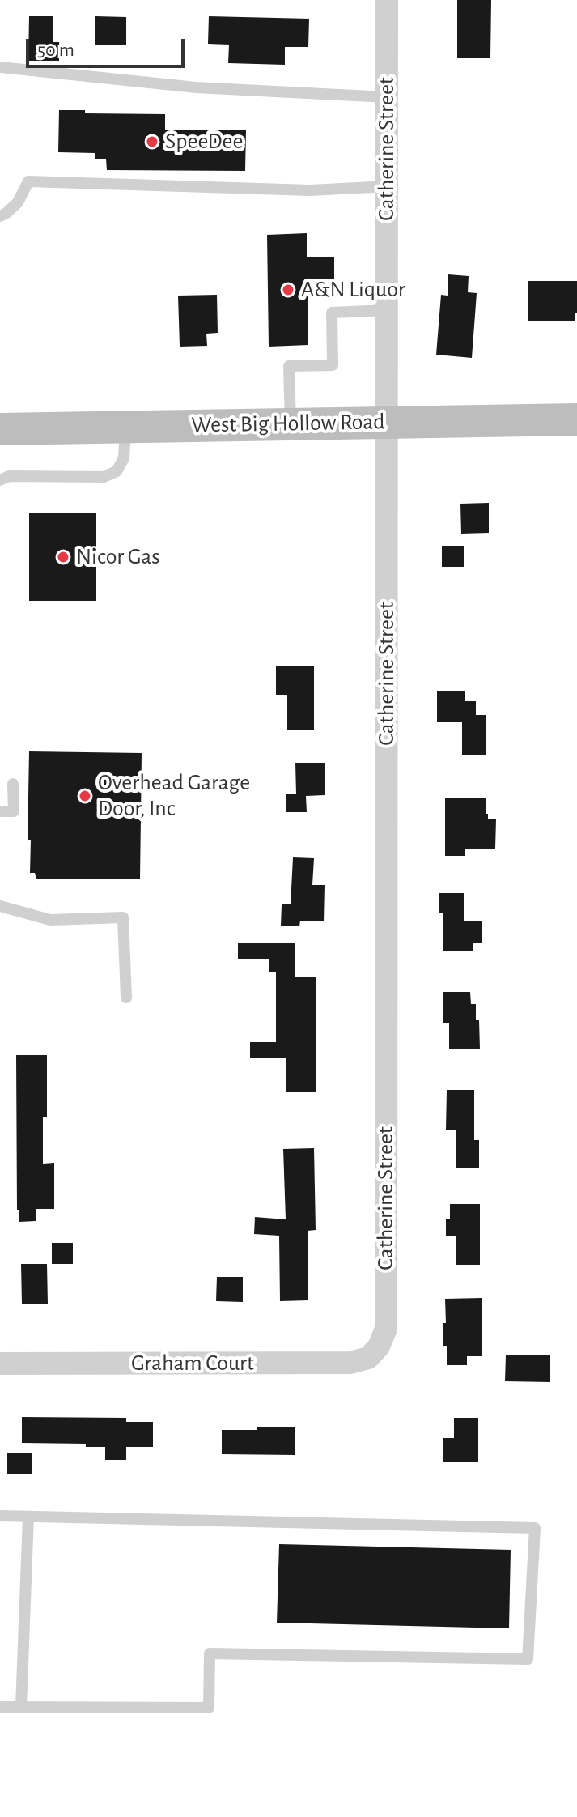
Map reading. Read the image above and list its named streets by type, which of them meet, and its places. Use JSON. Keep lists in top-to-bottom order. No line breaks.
{"streets":{"main road":["West Big Hollow Road"],"street":["Catherine Street","Graham Court"]},"crossings":[["Catherine Street","West Big Hollow Road"],["Catherine Street","Graham Court"]],"places":["SpeeDee","A&N Liquor","Nicor Gas","Overhead Garage Door, Inc"],"scale_bar":"50 m"}
